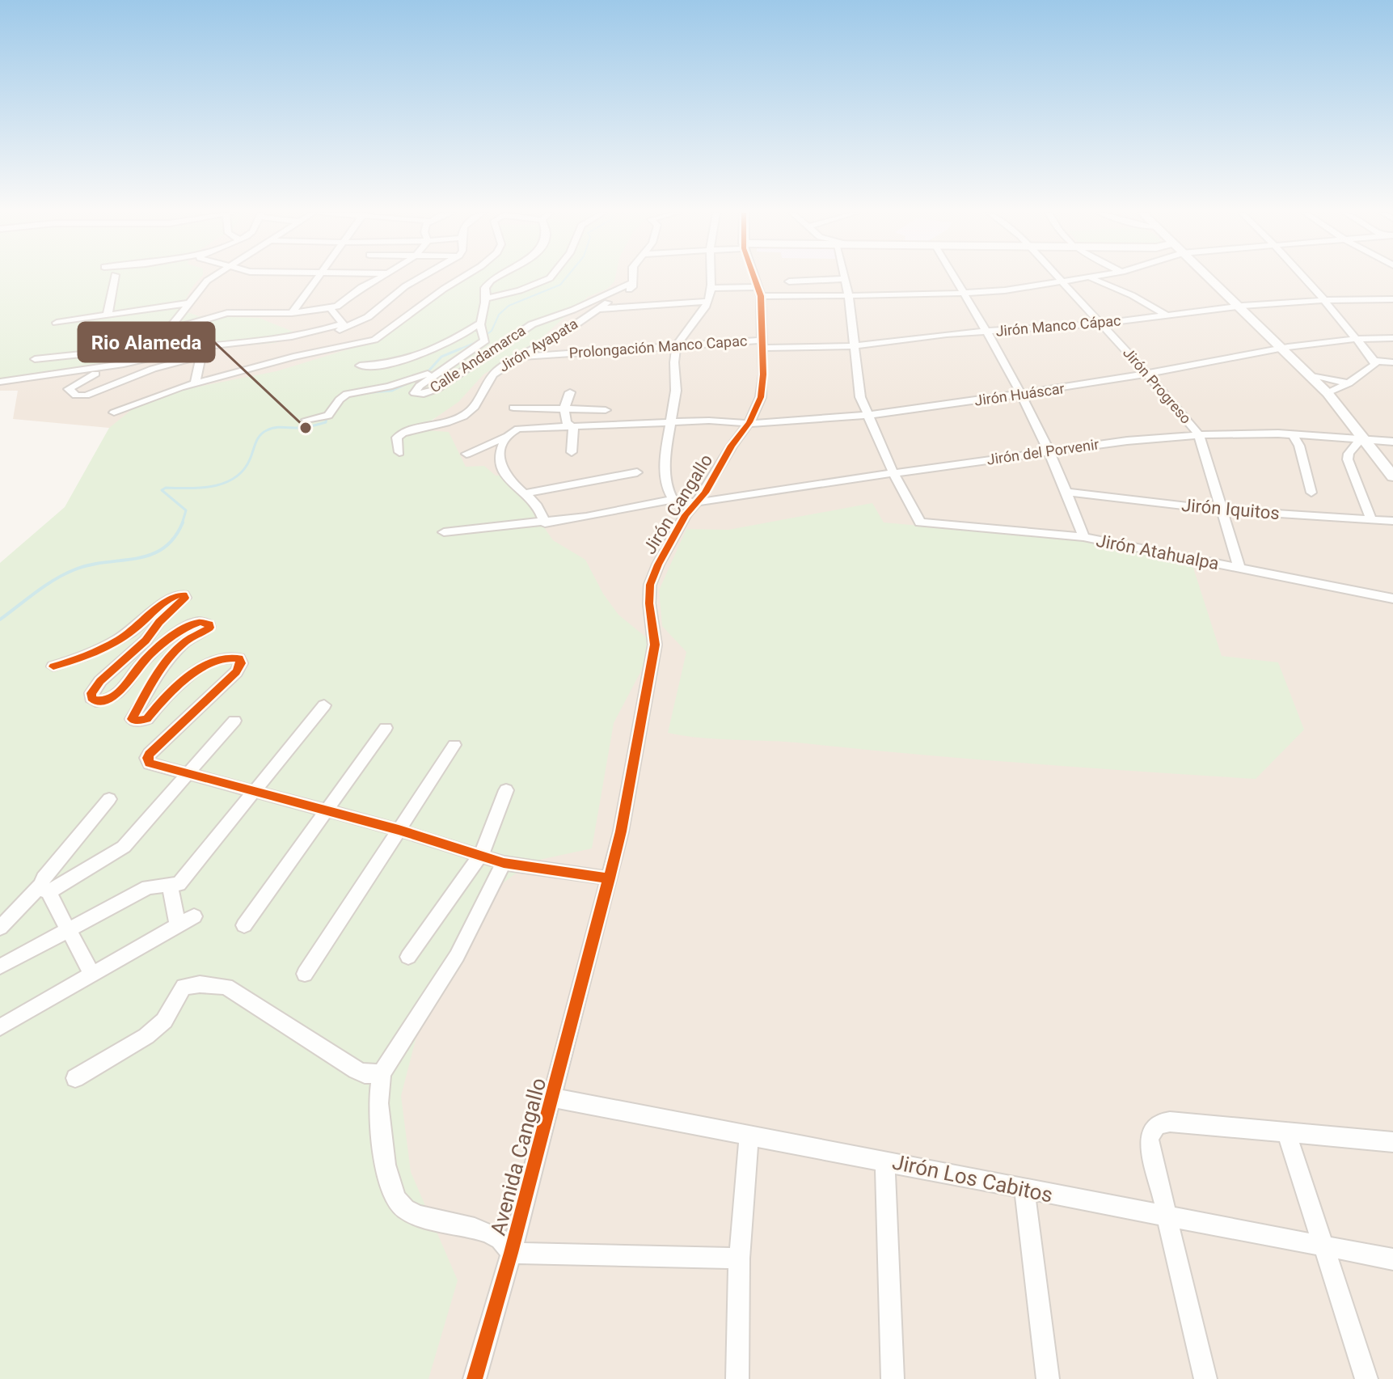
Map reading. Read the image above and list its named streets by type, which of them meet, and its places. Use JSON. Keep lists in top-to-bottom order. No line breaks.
{"streets":{"street":["Jirón Manco Cápac","Jirón Ayapata","Prolongación Manco Capac","Calle Andamarca","Jirón Progreso","Jirón Huáscar","Jirón del Porvenir","Jirón Cangallo","Jirón Iquitos","Jirón Atahualpa","Avenida Cangallo","Jirón Los Cabitos"]},"crossings":[["Jirón Manco Cápac","Prolongación Manco Capac"],["Jirón Manco Cápac","Jirón Progreso"],["Jirón Manco Cápac","Jirón Cangallo"],["Jirón Ayapata","Prolongación Manco Capac"],["Jirón Ayapata","Calle Andamarca"],["Prolongación Manco Capac","Jirón Cangallo"],["Jirón Progreso","Jirón Huáscar"],["Jirón Progreso","Jirón del Porvenir"],["Jirón Progreso","Jirón Iquitos"],["Jirón Progreso","Jirón Atahualpa"],["Jirón Huáscar","Jirón Cangallo"],["Jirón del Porvenir","Jirón Cangallo"],["Jirón del Porvenir","Jirón Atahualpa"],["Jirón Cangallo","Avenida Cangallo"],["Avenida Cangallo","Jirón Los Cabitos"]],"places":["Rio Alameda"]}
